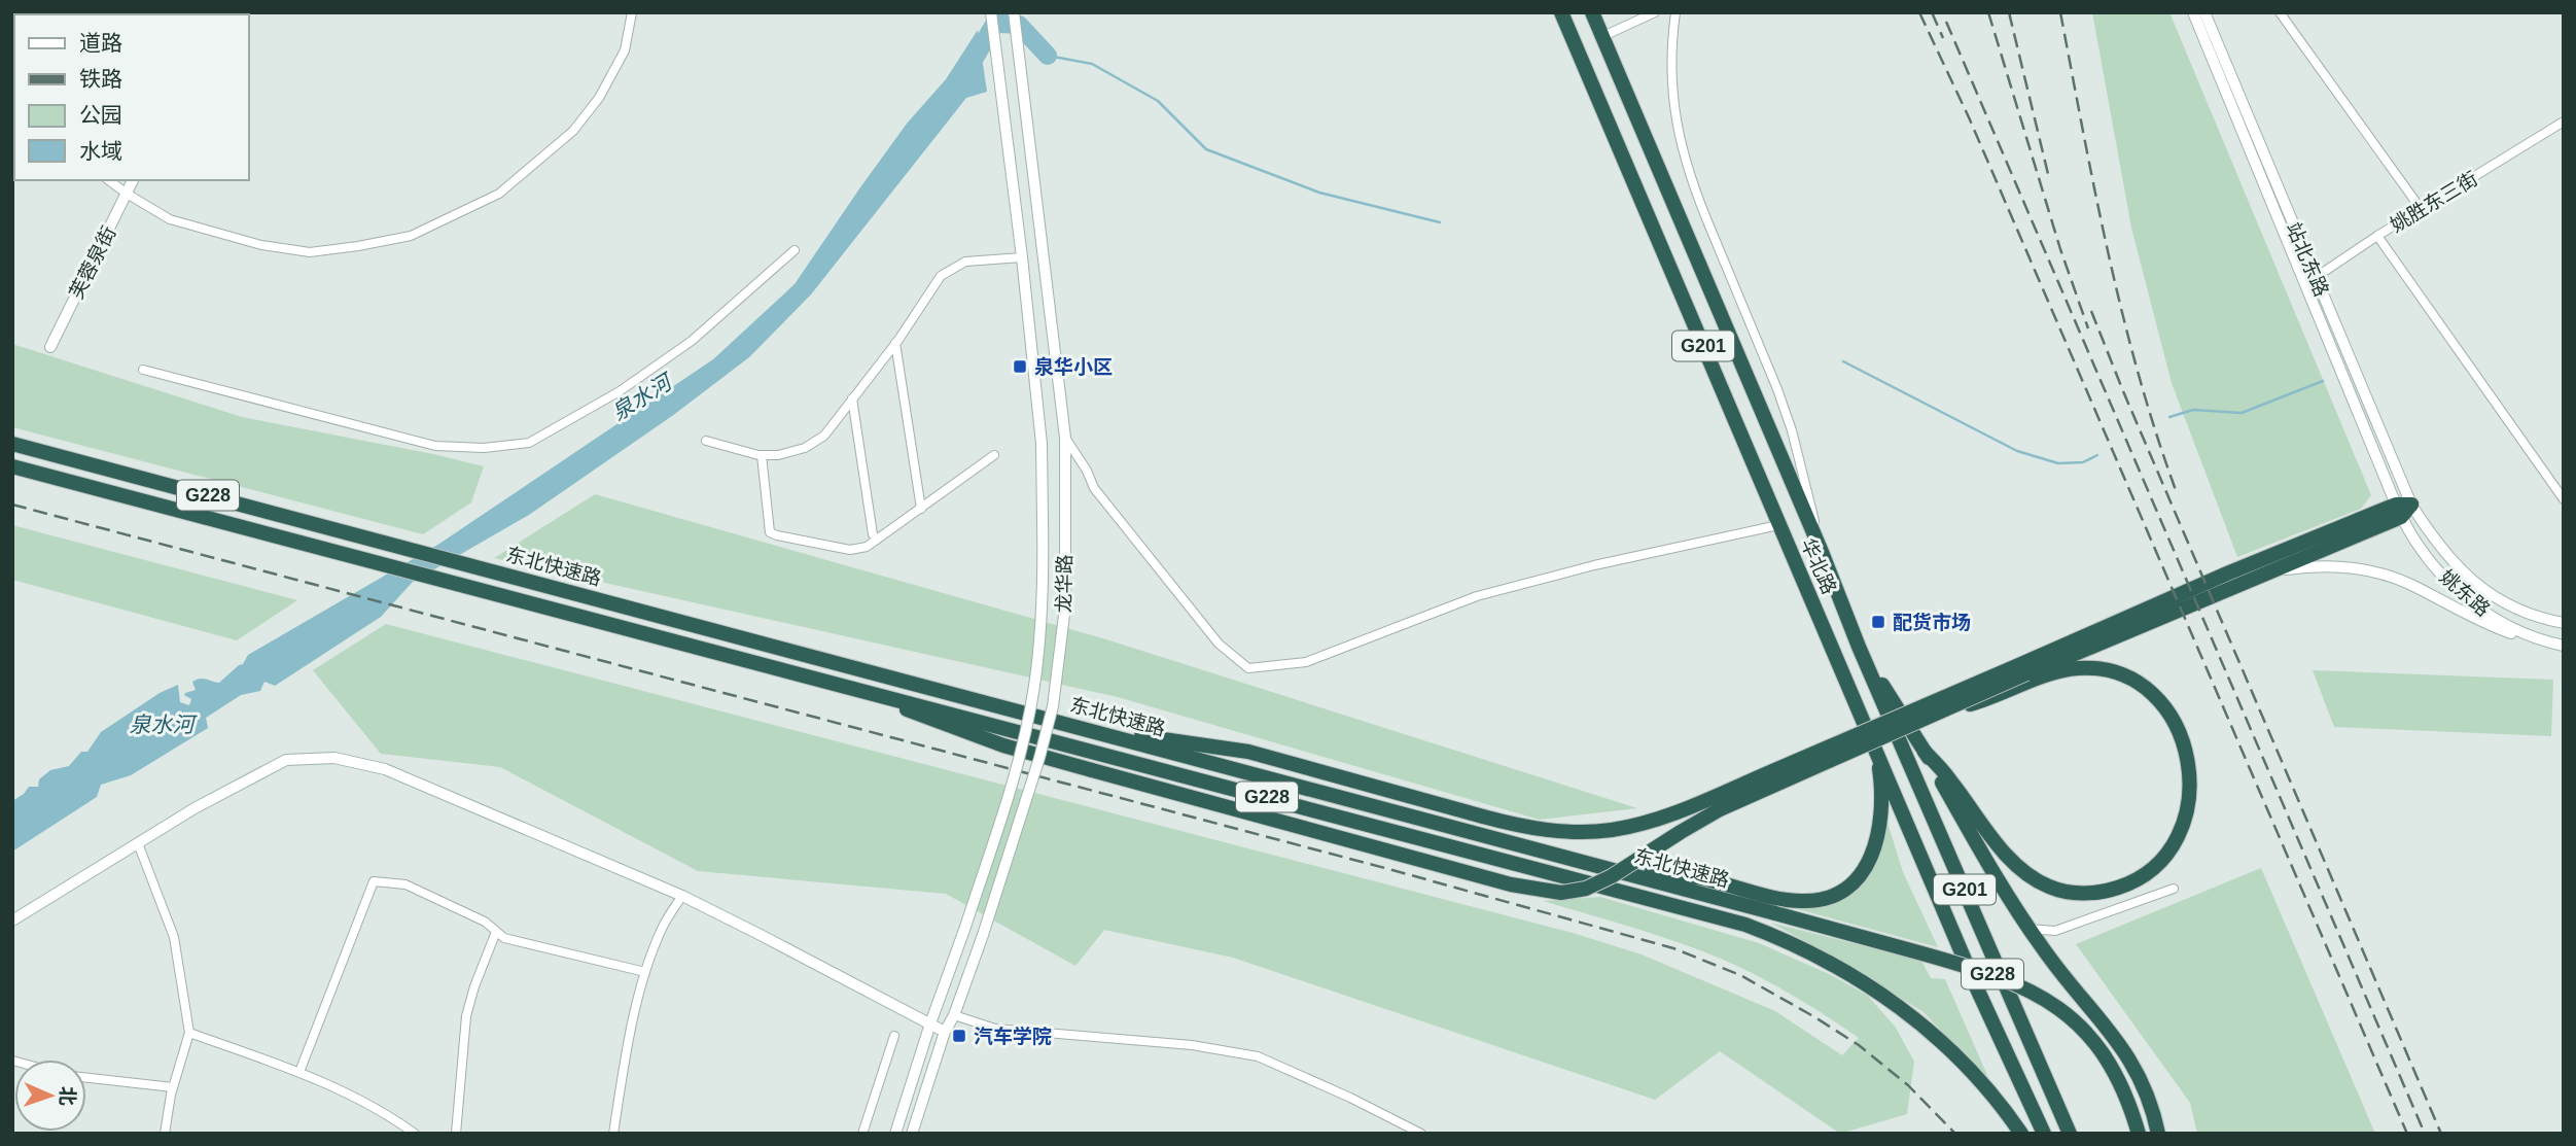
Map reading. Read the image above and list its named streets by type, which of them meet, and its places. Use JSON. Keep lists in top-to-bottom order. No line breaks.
{"streets":{"highway":["G201","G228","东北快速路","华北路"],"street":["姚胜东三街","站北东路","芙蓉泉街","龙华路","姚东路"]},"crossings":[["姚胜东三街","站北东路"],["站北东路","姚东路"]],"water":["泉水河"],"places":{"transit":["泉华小区","配货市场","汽车学院"]},"legend":["道路","铁路","公园","水域"],"north":"right"}
